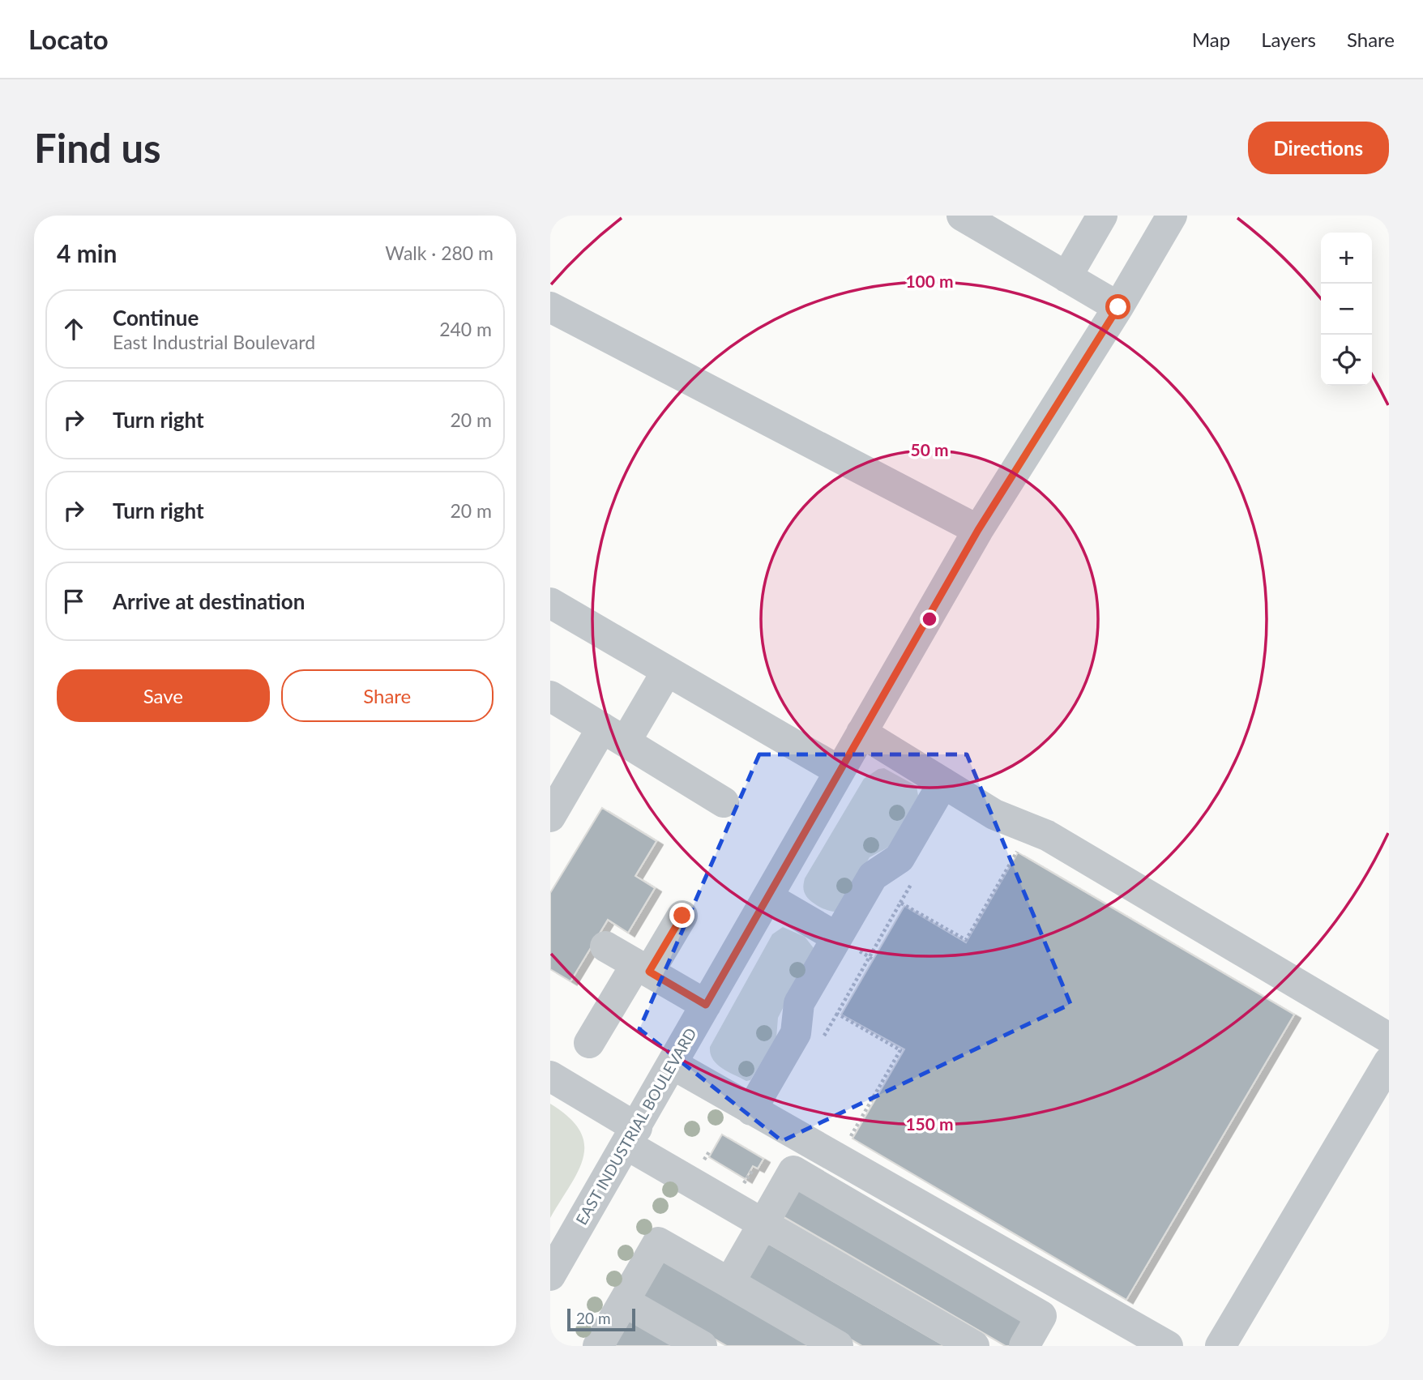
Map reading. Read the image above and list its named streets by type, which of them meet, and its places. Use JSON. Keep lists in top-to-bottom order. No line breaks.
{"streets":{"street":["EAST INDUSTRIAL BOULEVARD"]},"scale_bar":"20 m","page":{"header":"Locato","nav":["Map","Layers","Share"],"buttons":["Directions",["Save","Share"]],"title":"Find us","heading":["4 min","Walk · 280 m"],"map_buttons":["+","−"],"list":[["Continue","East Industrial Boulevard","240 m"],["Turn right","20 m"],["Turn right","20 m"],"Arrive at destination"],"scale":"20 m"},"rings":["100 m","50 m","150 m"]}
